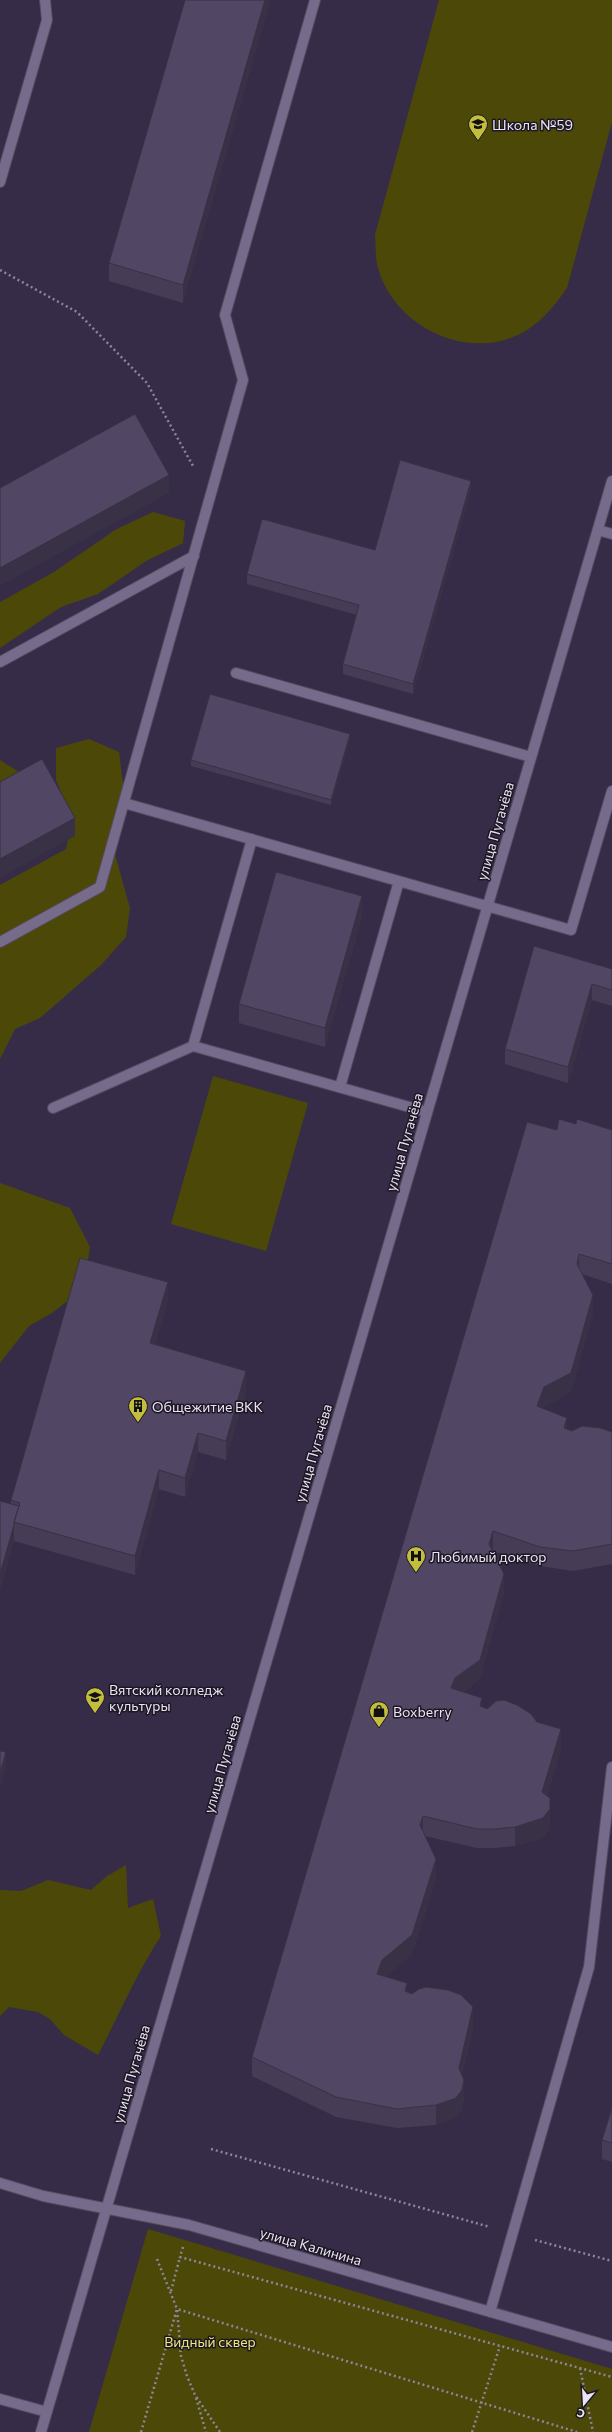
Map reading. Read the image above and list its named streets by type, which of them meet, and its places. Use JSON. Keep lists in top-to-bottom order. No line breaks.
{"streets":{"street":["улица Пугачёва","улица Калинина"]},"crossings":[["улица Пугачёва","улица Калинина"]],"parks":["Видный сквер"],"places":{"school or university":["Школа №59","Вятский колледж культуры"],"building":["Общежитие ВКК"],"hospital":["Любимый доктор"],"shop":["Boxberry"]},"north":"bottom"}
